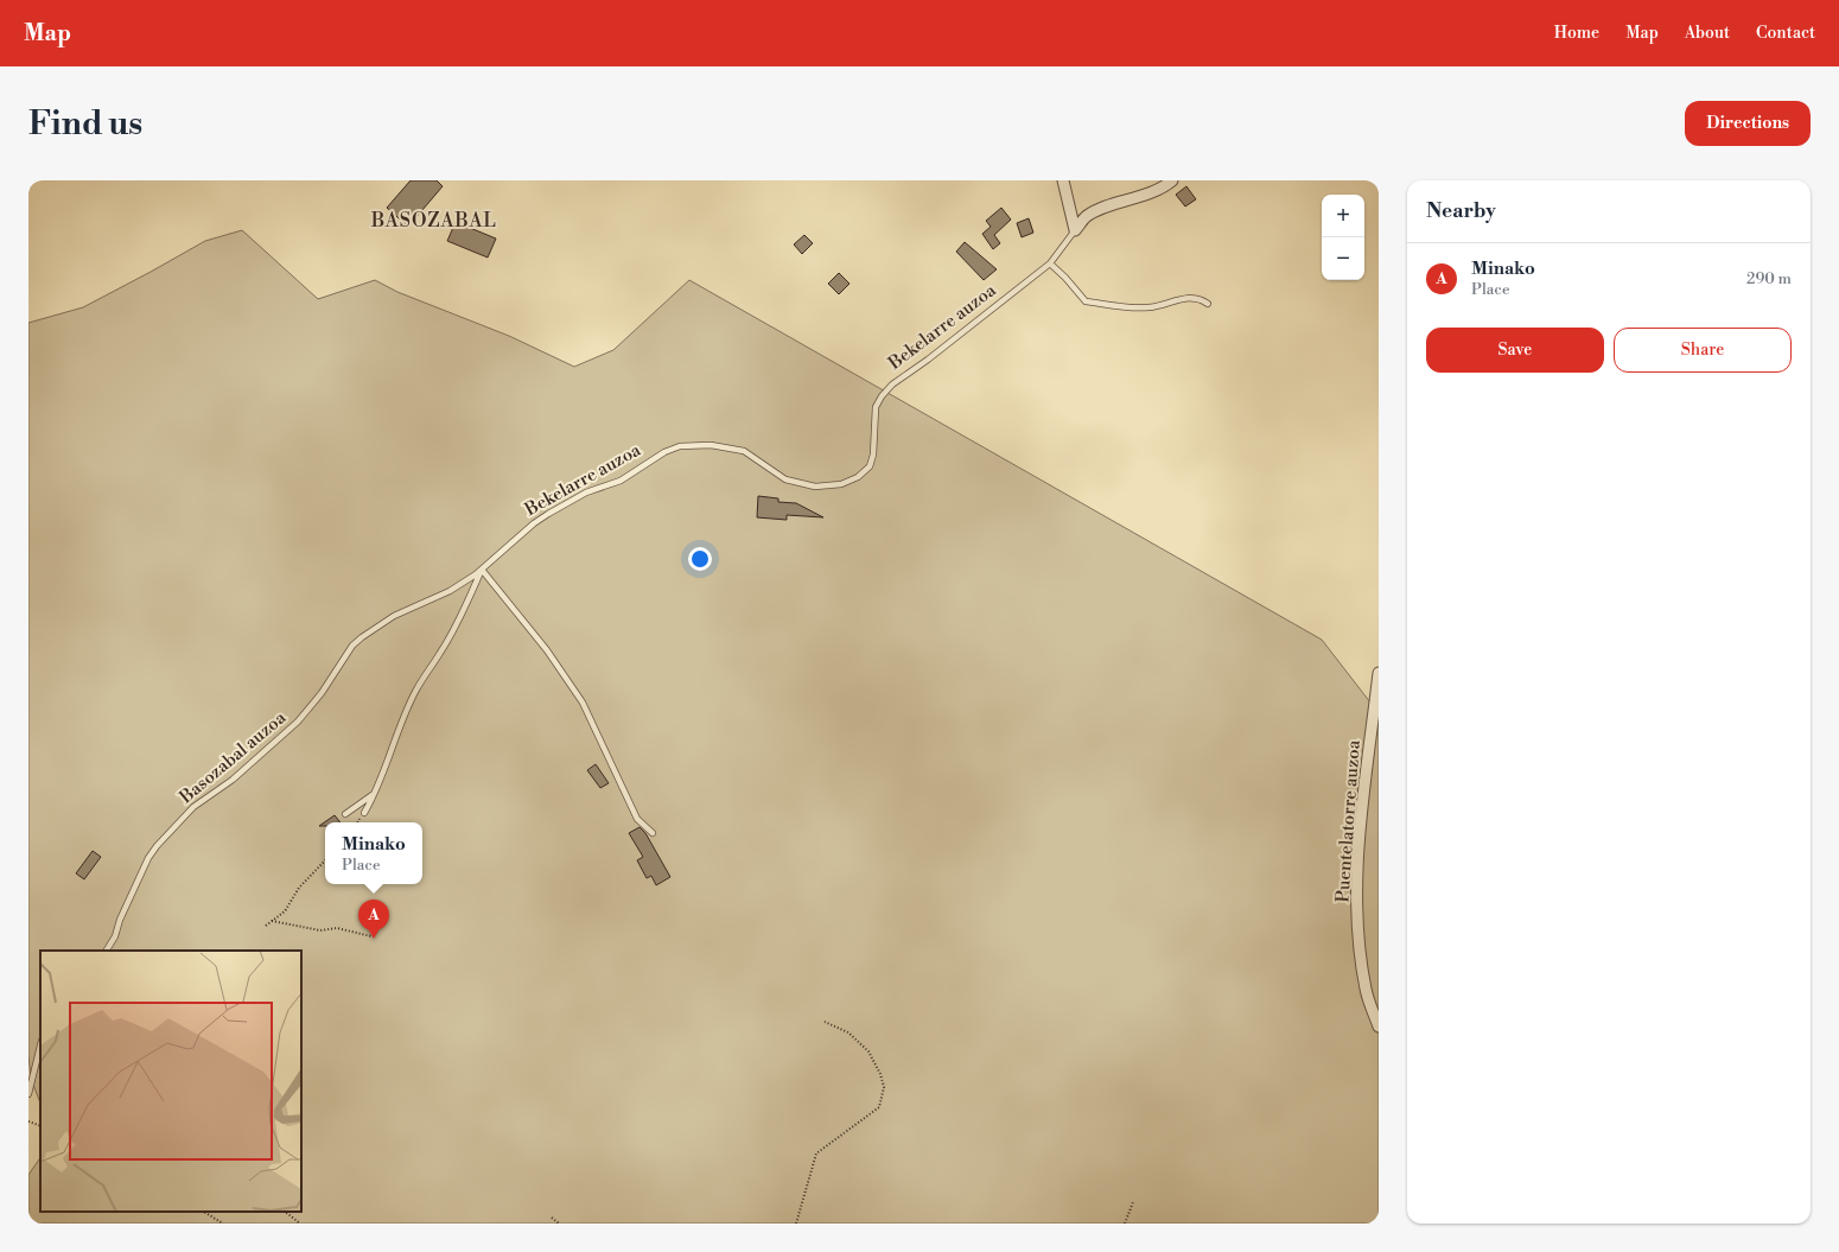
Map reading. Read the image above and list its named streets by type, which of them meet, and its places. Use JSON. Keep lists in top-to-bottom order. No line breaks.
{"streets":{"street":["Bekelarre auzoa","Puentelatorre auzoa"],"lane":["Basozabal auzoa"]},"crossings":[["Bekelarre auzoa","Basozabal auzoa"]],"districts":["BASOZABAL"],"page":{"header":"Map","nav":["Home","Map","About","Contact"],"buttons":["Directions",["Save","Share"]],"title":"Find us","heading":"Nearby","map_buttons":["+","−"],"list":[{"mark":"A","name":"Minako","note":"Place","value":"290 m"}],"popup":["Minako","Place"],"pins":"A"}}
